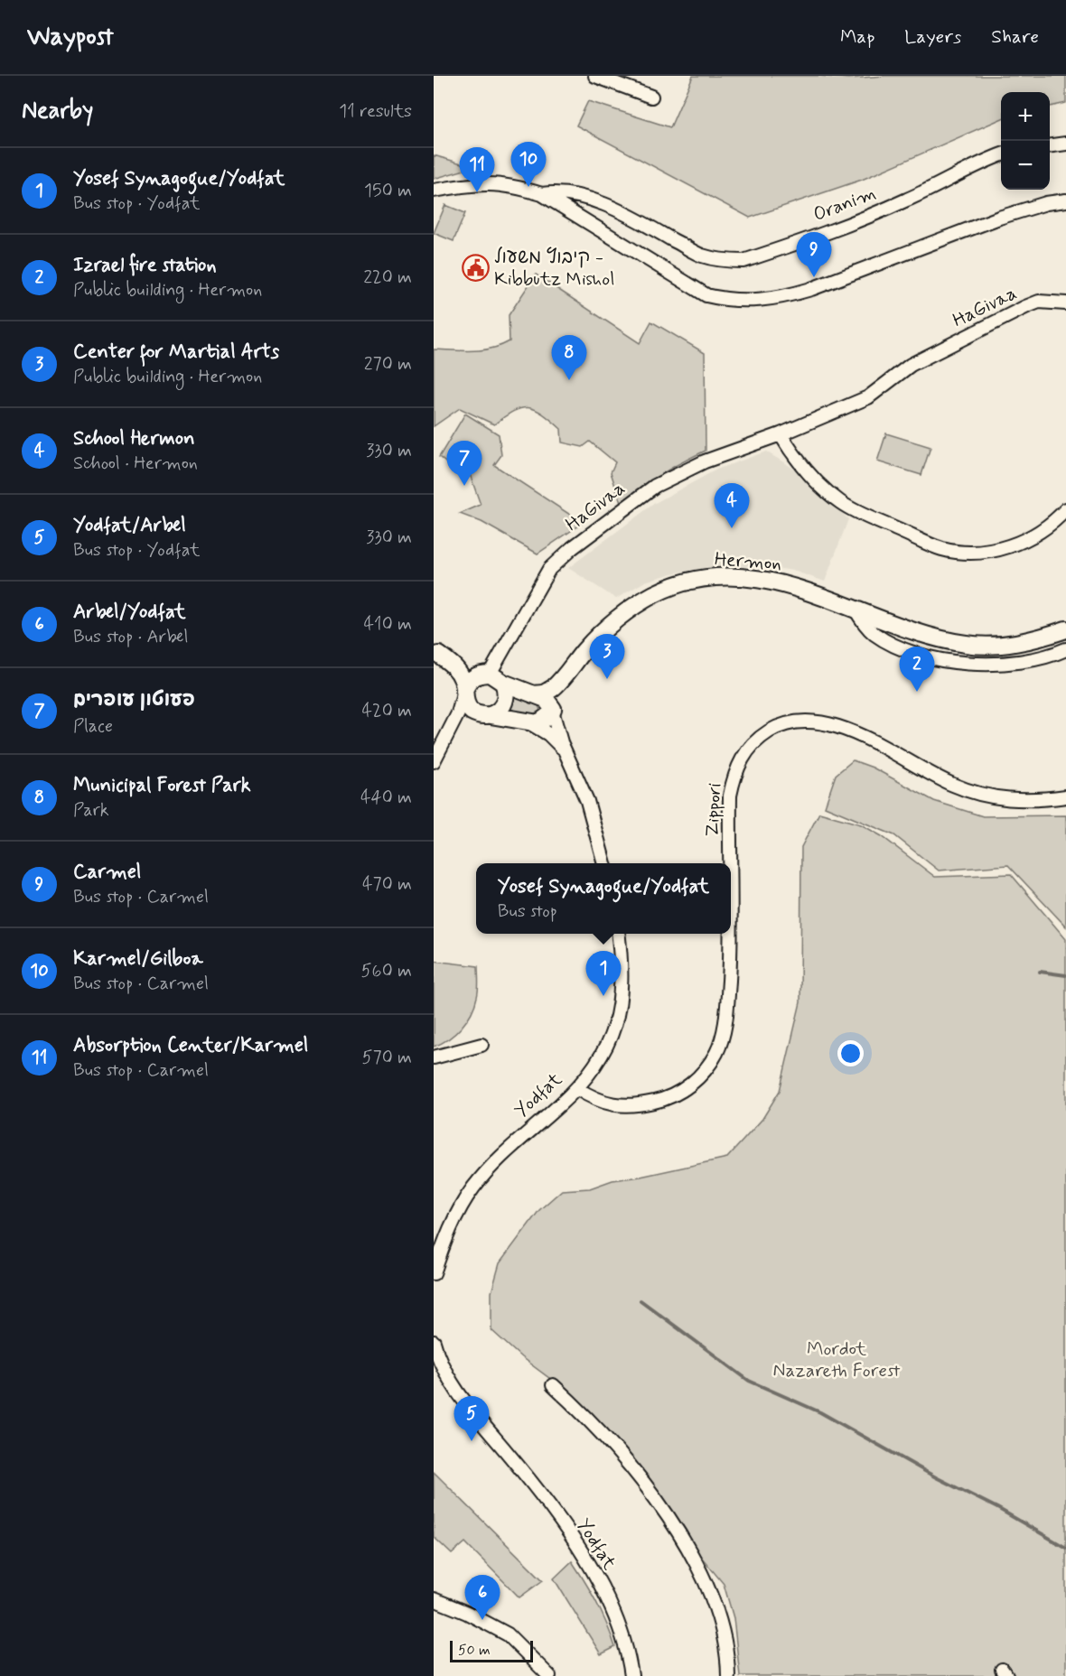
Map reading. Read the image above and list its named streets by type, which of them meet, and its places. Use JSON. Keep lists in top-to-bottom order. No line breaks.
{"streets":{"street":["Oranim","HaGivaa","Hermon","Zippori","Yodfat"]},"crossings":[["Zippori","Yodfat"]],"parks":["Mordot Nazareth Forest"],"places":{"public building":["קיבוץ משעול - Kibbutz Mishol"]},"scale_bar":"50 m","page":{"header":"Waypost","nav":["Map","Layers","Share"],"heading":["Nearby","11 results"],"map_buttons":["+","−"],"pins":["10","11","9","8","7","4","3","2","1","5","6"],"list":[{"mark":"1","name":"Yosef Synagogue/Yodfat","note":"Bus stop · Yodfat","value":"150 m"},{"mark":"2","name":"Izrael fire station","note":"Public building · Hermon","value":"220 m"},{"mark":"3","name":"Center for Martial Arts","note":"Public building · Hermon","value":"270 m"},{"mark":"4","name":"School Hermon","note":"School · Hermon","value":"330 m"},{"mark":"5","name":"Yodfat/Arbel","note":"Bus stop · Yodfat","value":"330 m"},{"mark":"6","name":"Arbel/Yodfat","note":"Bus stop · Arbel","value":"410 m"},{"mark":"7","name":"פעוטון עופרים","note":"Place","value":"420 m"},{"mark":"8","name":"Municipal Forest Park","note":"Park","value":"440 m"},{"mark":"9","name":"Carmel","note":"Bus stop · Carmel","value":"470 m"},{"mark":"10","name":"Karmel/Gilboa","note":"Bus stop · Carmel","value":"560 m"},{"mark":"11","name":"Absorption Center/Karmel","note":"Bus stop · Carmel","value":"570 m"}],"popup":["Yosef Synagogue/Yodfat","Bus stop"],"scale":"50 m"}}
